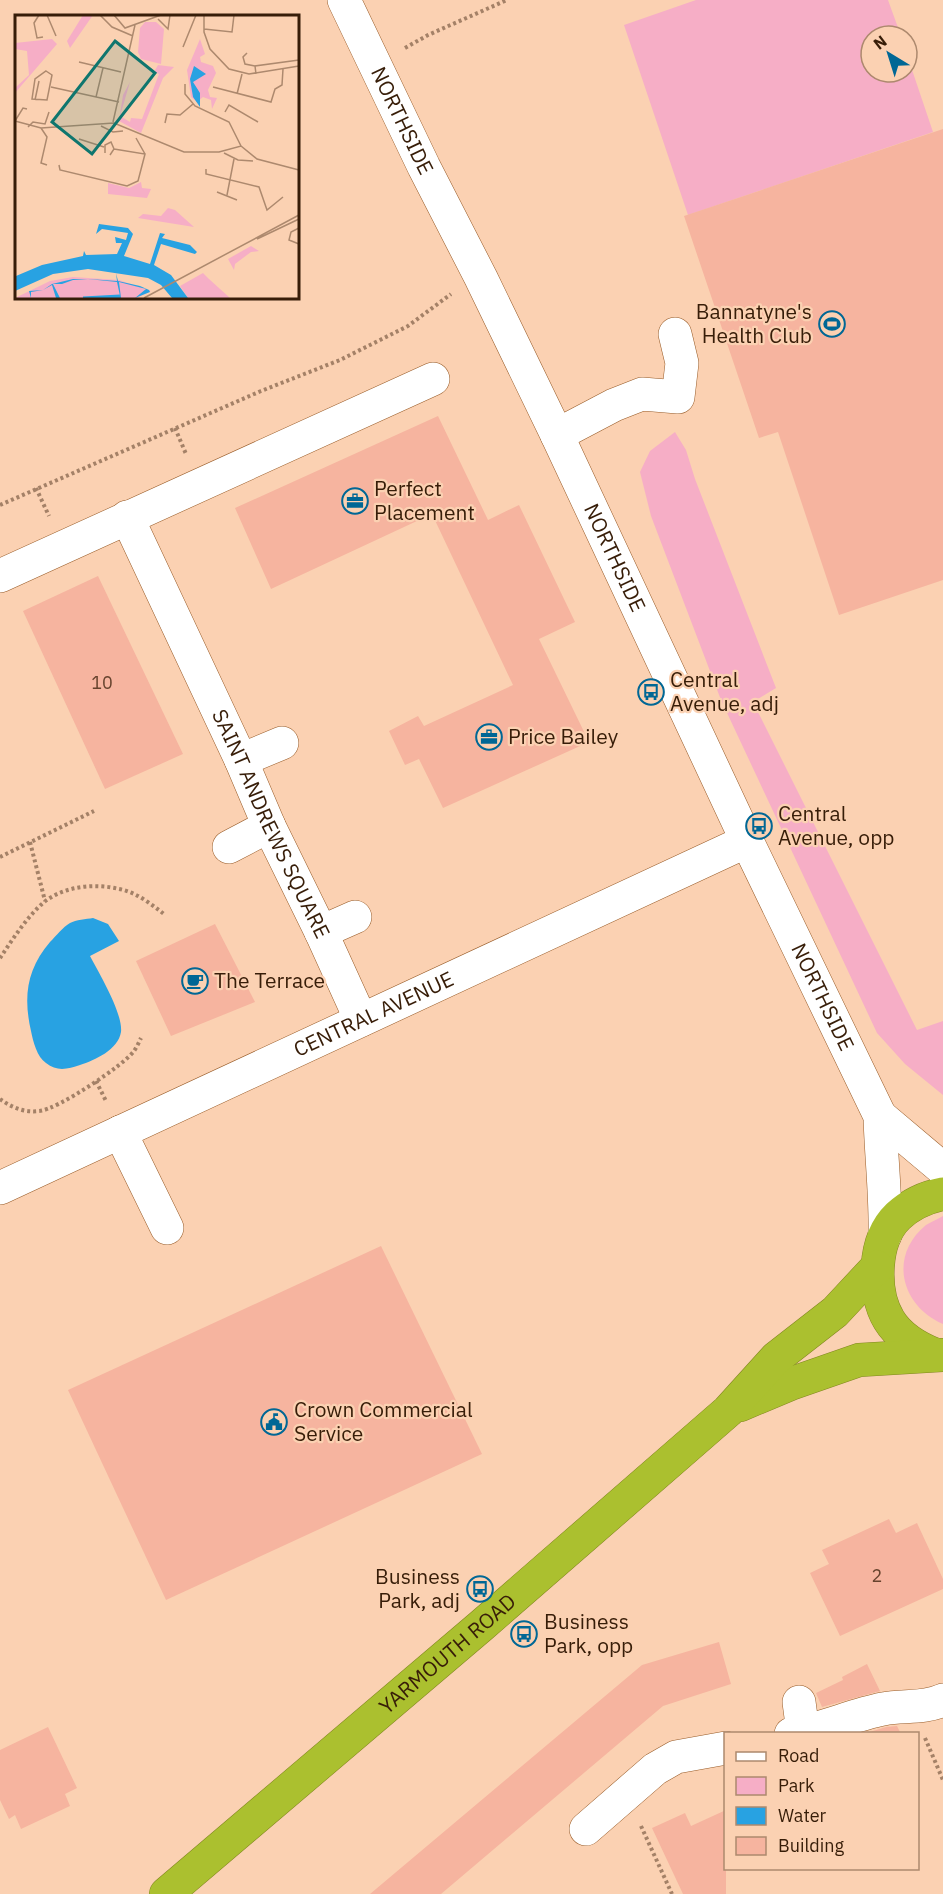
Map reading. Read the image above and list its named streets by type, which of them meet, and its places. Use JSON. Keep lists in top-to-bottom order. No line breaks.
{"streets":{"highway":["YARMOUTH ROAD"],"street":["NORTHSIDE","SAINT ANDREWS SQUARE","CENTRAL AVENUE"]},"crossings":[["NORTHSIDE","CENTRAL AVENUE"],["NORTHSIDE","YARMOUTH ROAD"],["SAINT ANDREWS SQUARE","CENTRAL AVENUE"]],"places":{"sports":["Bannatyne's Health Club"],"office":["Perfect Placement","Price Bailey"],"bus stop":["Central Avenue, adj","Central Avenue, opp","Business Park, adj","Business Park, opp"],"cafe":["The Terrace"],"public building":["Crown Commercial Service"]},"house_numbers":["10","2"],"legend":["Road","Park","Water","Building"],"north":"top left"}
